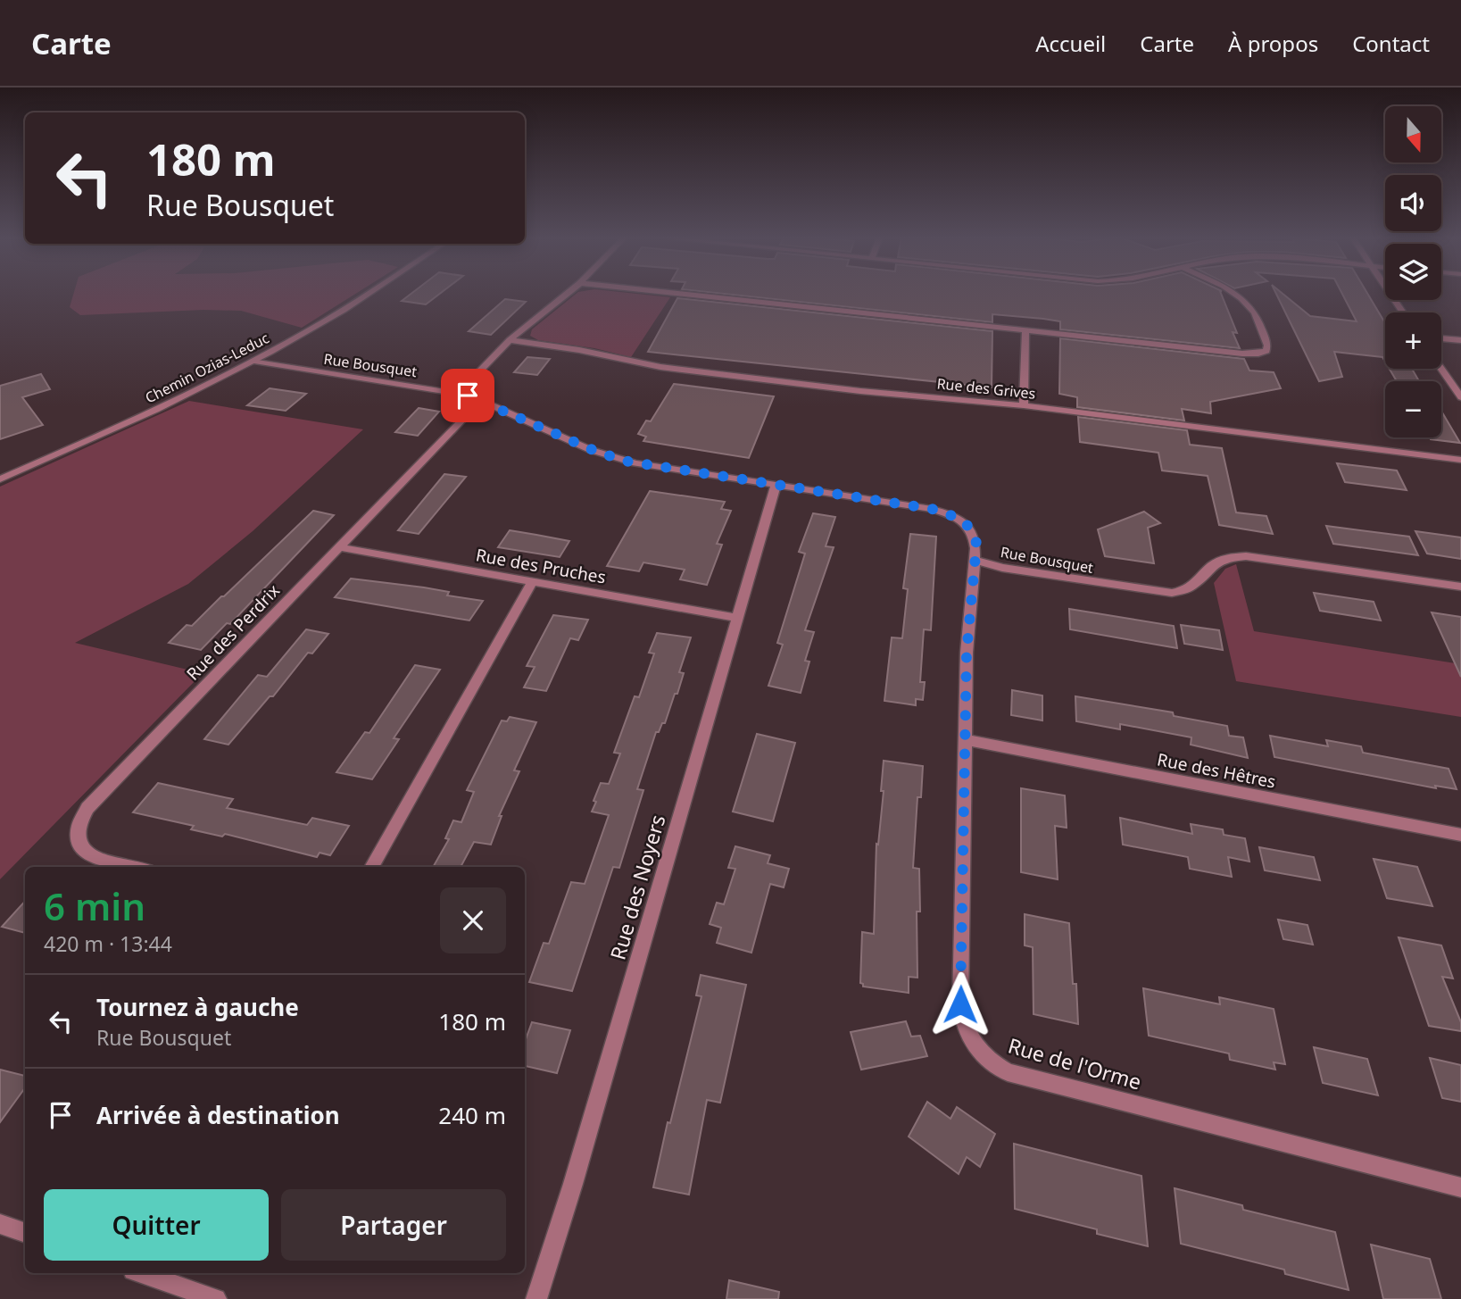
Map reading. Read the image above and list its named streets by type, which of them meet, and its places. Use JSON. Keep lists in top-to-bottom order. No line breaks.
{"streets":{"street":["Rue Bousquet","Chemin Ozias-Leduc","Rue des Grives","Rue des Pruches","Rue des Perdrix","Rue des Hêtres","Rue des Noyers","Rue de l'Orme"]},"crossings":[["Rue Bousquet","Chemin Ozias-Leduc"],["Rue Bousquet","Rue des Perdrix"],["Rue Bousquet","Rue des Noyers"],["Rue Bousquet","Rue de l'Orme"],["Rue des Pruches","Rue des Perdrix"],["Rue des Pruches","Rue des Noyers"],["Rue des Hêtres","Rue de l'Orme"]],"north":"bottom","page":{"header":"Carte","nav":["Accueil","Carte","À propos","Contact"],"map_buttons":["+","−"],"turn":["180 m","Rue Bousquet"],"heading":["6 min","420 m · 13:44"],"list":[{"name":"Tournez à gauche","note":"Rue Bousquet","value":"180 m"},{"name":"Arrivée à destination","value":"240 m"}],"buttons":["Quitter","Partager"]}}
